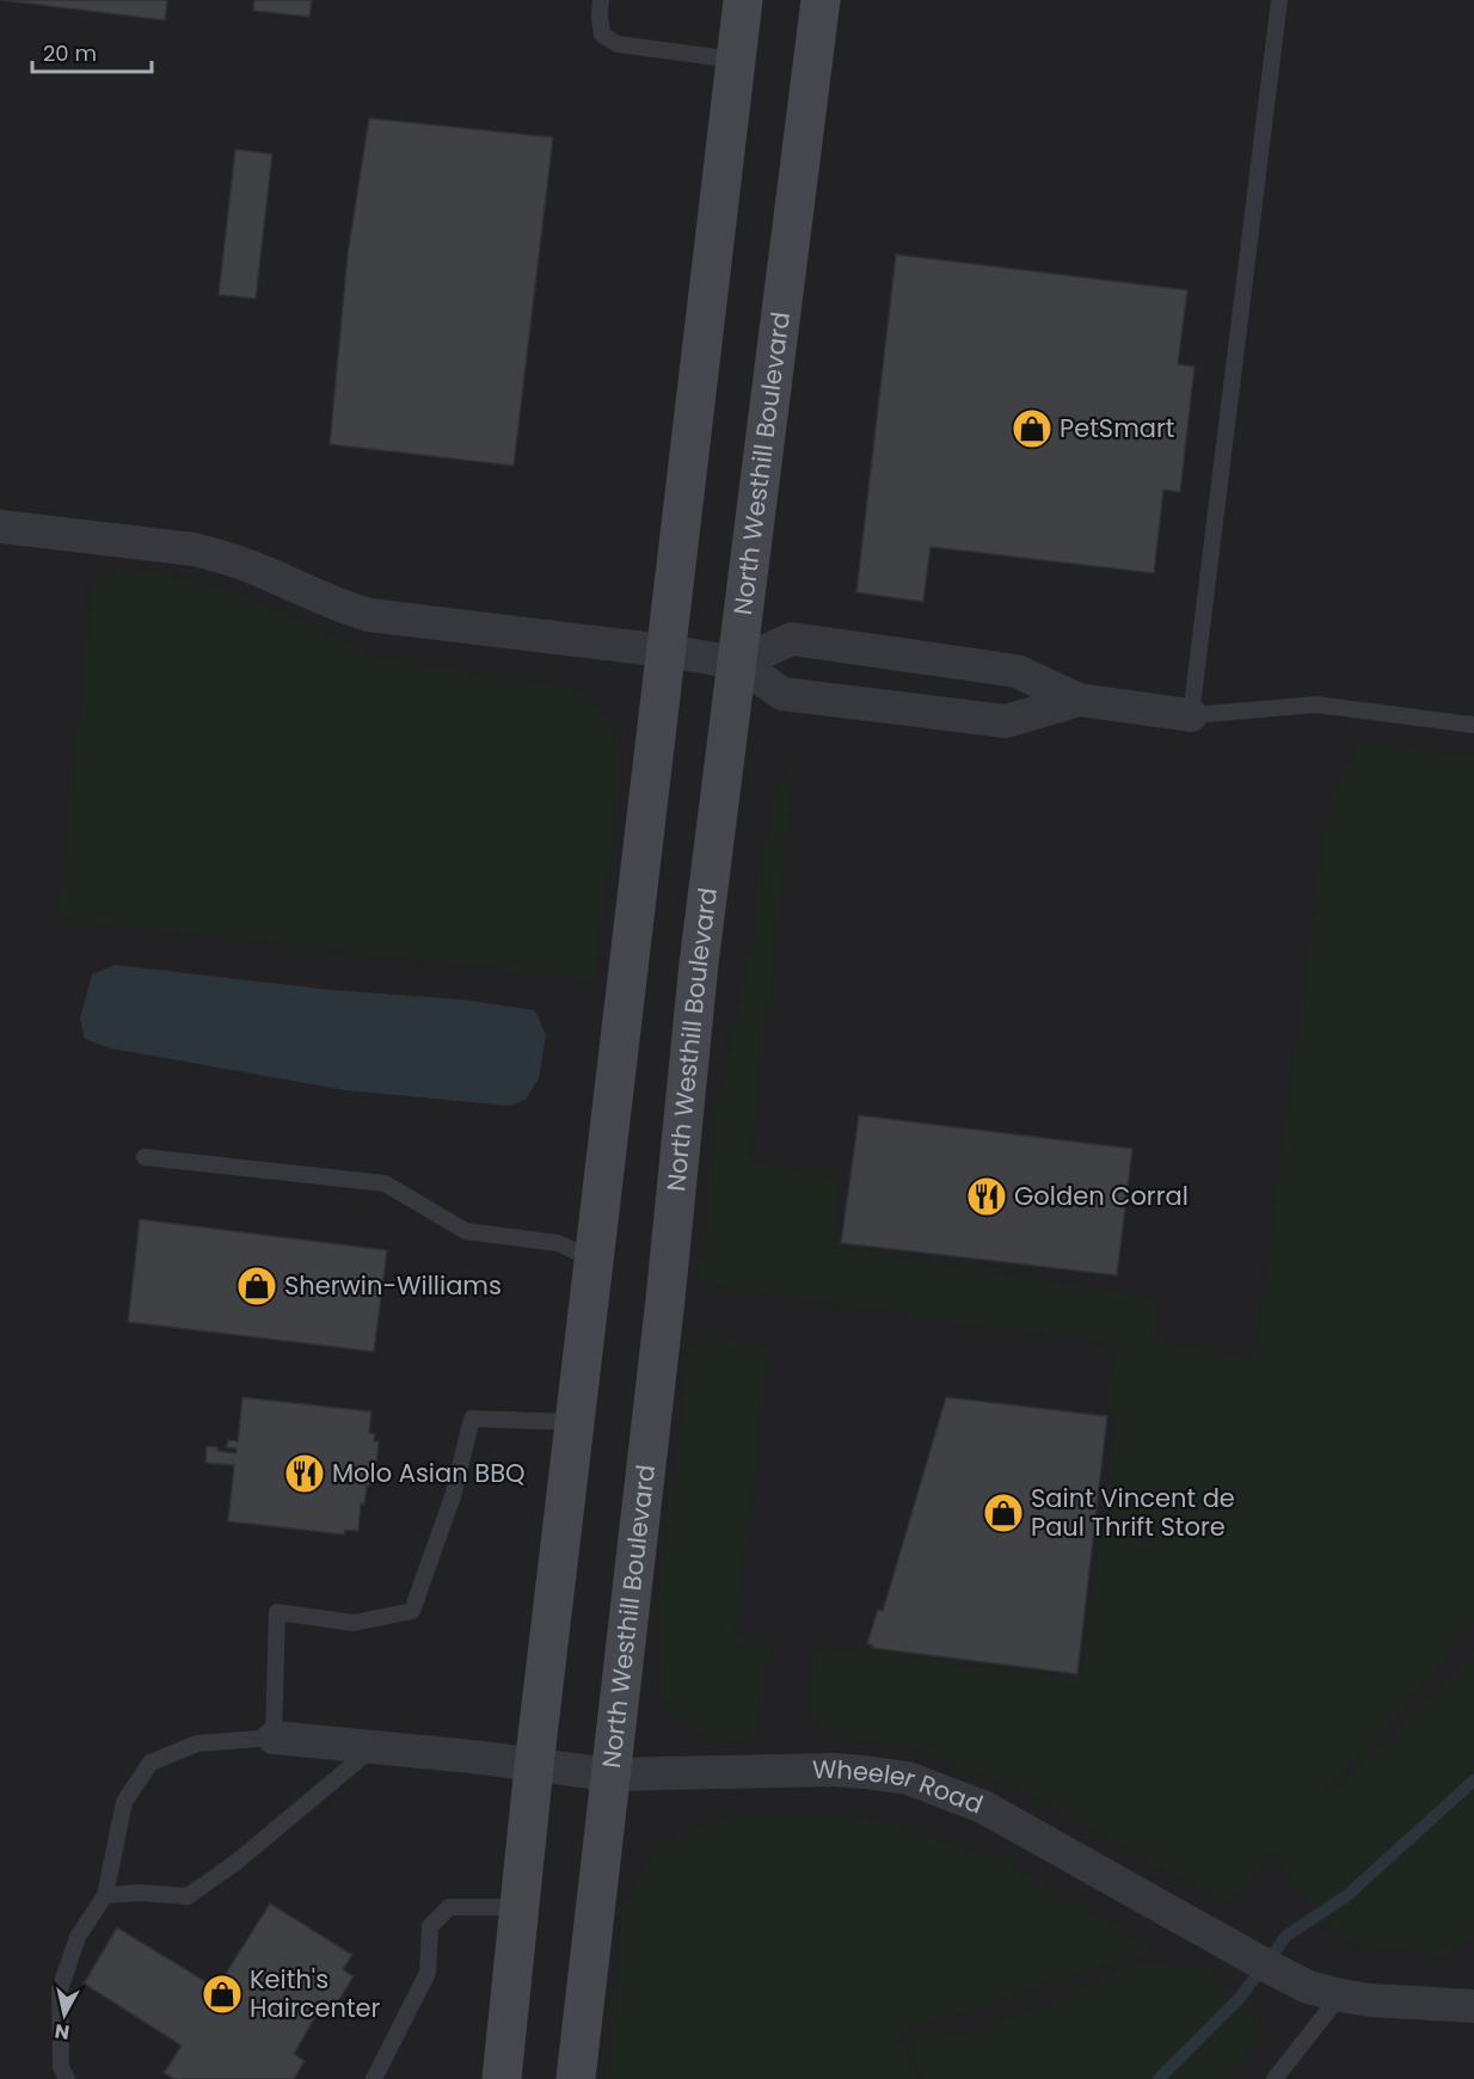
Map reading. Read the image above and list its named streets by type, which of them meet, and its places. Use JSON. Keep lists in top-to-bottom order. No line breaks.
{"streets":{"street":["North Westhill Boulevard","Wheeler Road"]},"crossings":[["North Westhill Boulevard","Wheeler Road"]],"places":{"shop":["PetSmart","Sherwin-Williams","Saint Vincent de Paul Thrift Store","Keith's Haircenter"],"restaurant":["Golden Corral","Molo Asian BBQ"]},"scale_bar":"20 m","north":"bottom"}
